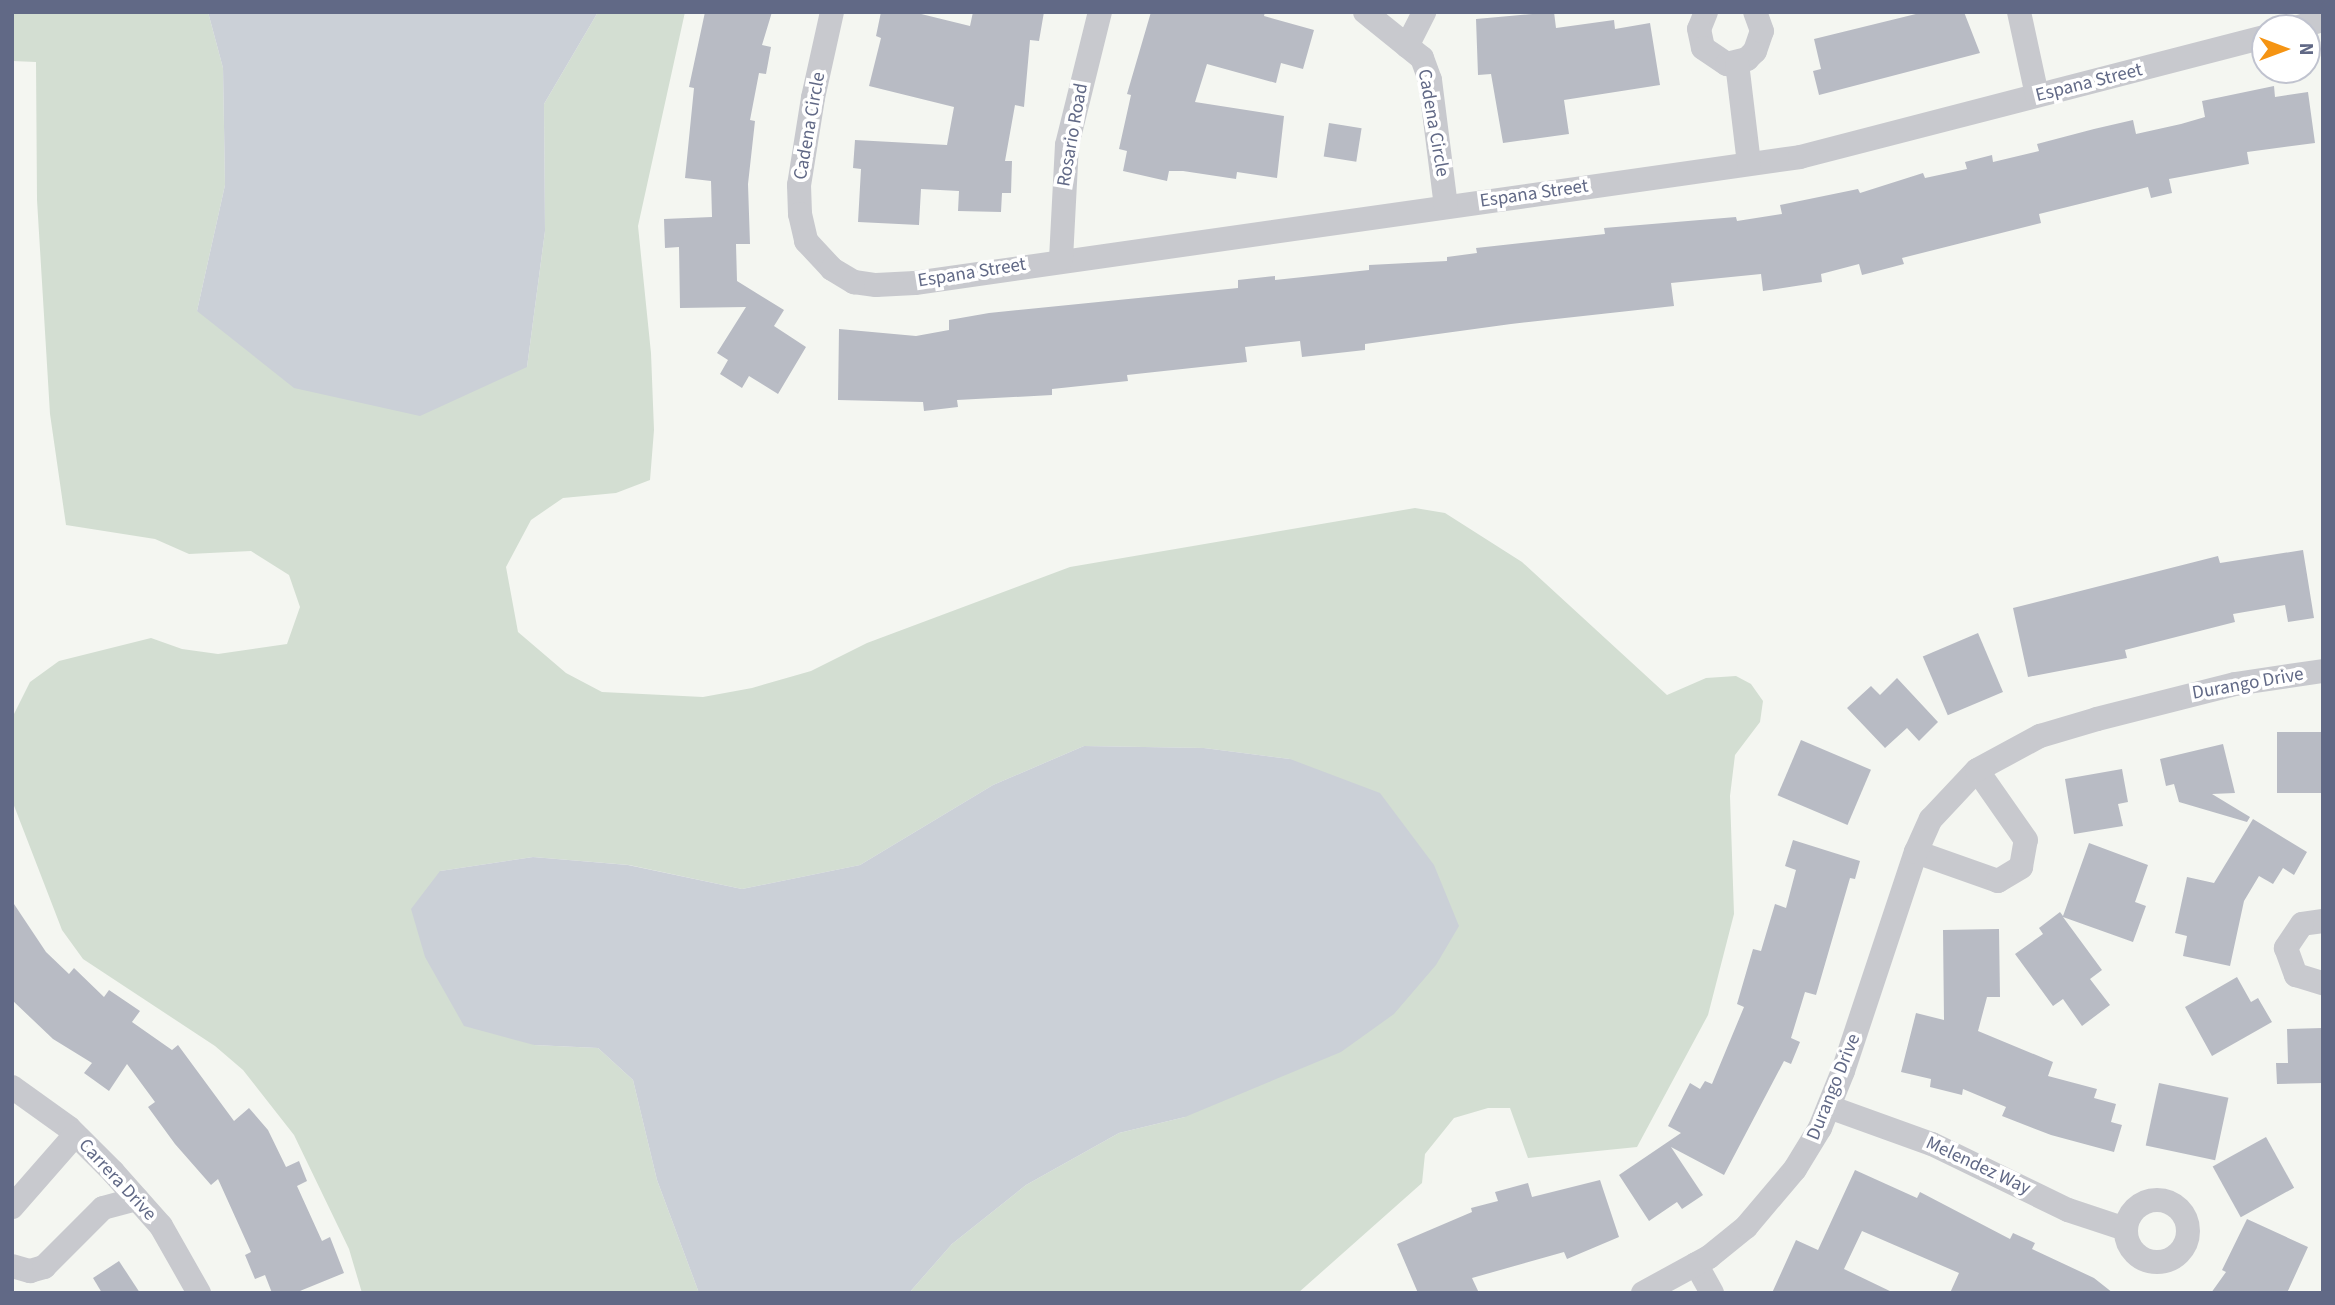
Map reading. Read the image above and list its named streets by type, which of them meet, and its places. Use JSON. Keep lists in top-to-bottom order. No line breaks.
{"streets":{"street":["Espana Street","Cadena Circle","Rosario Road","Durango Drive","Melendez Way","Carrera Drive"]},"crossings":[["Espana Street","Cadena Circle"],["Espana Street","Rosario Road"],["Durango Drive","Melendez Way"]],"north":"right"}
